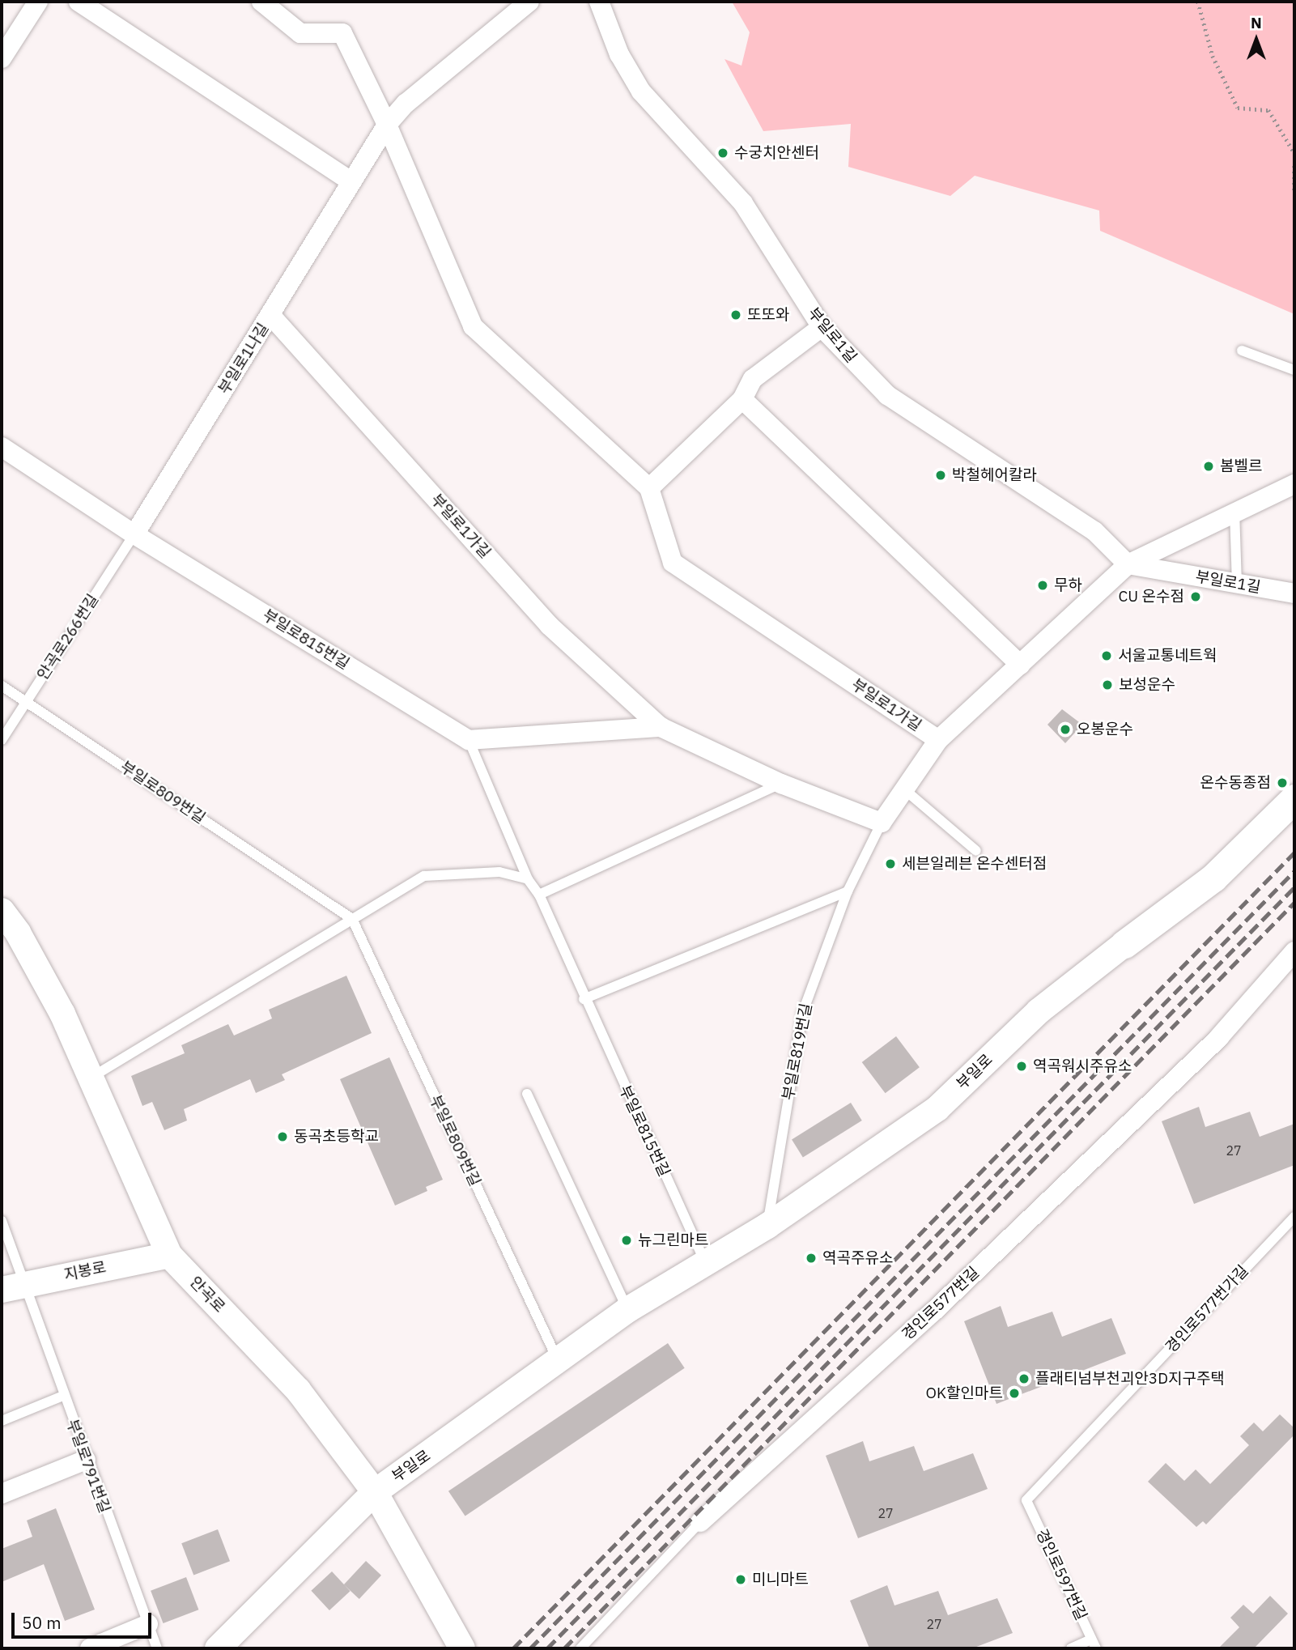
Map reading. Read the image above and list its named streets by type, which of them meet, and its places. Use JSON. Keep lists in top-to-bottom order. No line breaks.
{"streets":{"main road":["부일로"],"street":["부일로1길","부일로1나길","부일로1가길","부일로815번길","지봉로","안곡로","경인로577번길"],"lane":["안곡로266번길","부일로809번길","부일로819번길","경인로577번가길","부일로791번길","경인로597번길"]},"crossings":[["부일로1길","부일로1가길"],["부일로1나길","부일로1가길"],["부일로1나길","안곡로266번길"],["부일로1나길","부일로815번길"],["부일로1가길","부일로815번길"],["부일로1가길","부일로819번길"],["안곡로266번길","부일로815번길"],["안곡로266번길","부일로809번길"],["부일로815번길","부일로"],["부일로809번길","부일로"],["부일로819번길","부일로"],["부일로","안곡로"],["지봉로","안곡로"],["지봉로","부일로791번길"],["경인로577번가길","경인로597번길"]],"places":["수궁치안센터","또또와","봄벨르","박철헤어칼라","무하","CU 온수점","서울교통네트웍","보성운수","오봉운수","온수동종점","세븐일레븐 온수센터점","역곡워시주유소","동곡초등학교","뉴그린마트","역곡주유소","플래티넘부천괴안3D지구주택","OK할인마트","미니마트"],"house_numbers":["27","27","27"],"scale_bar":"50 m","north":"top"}
